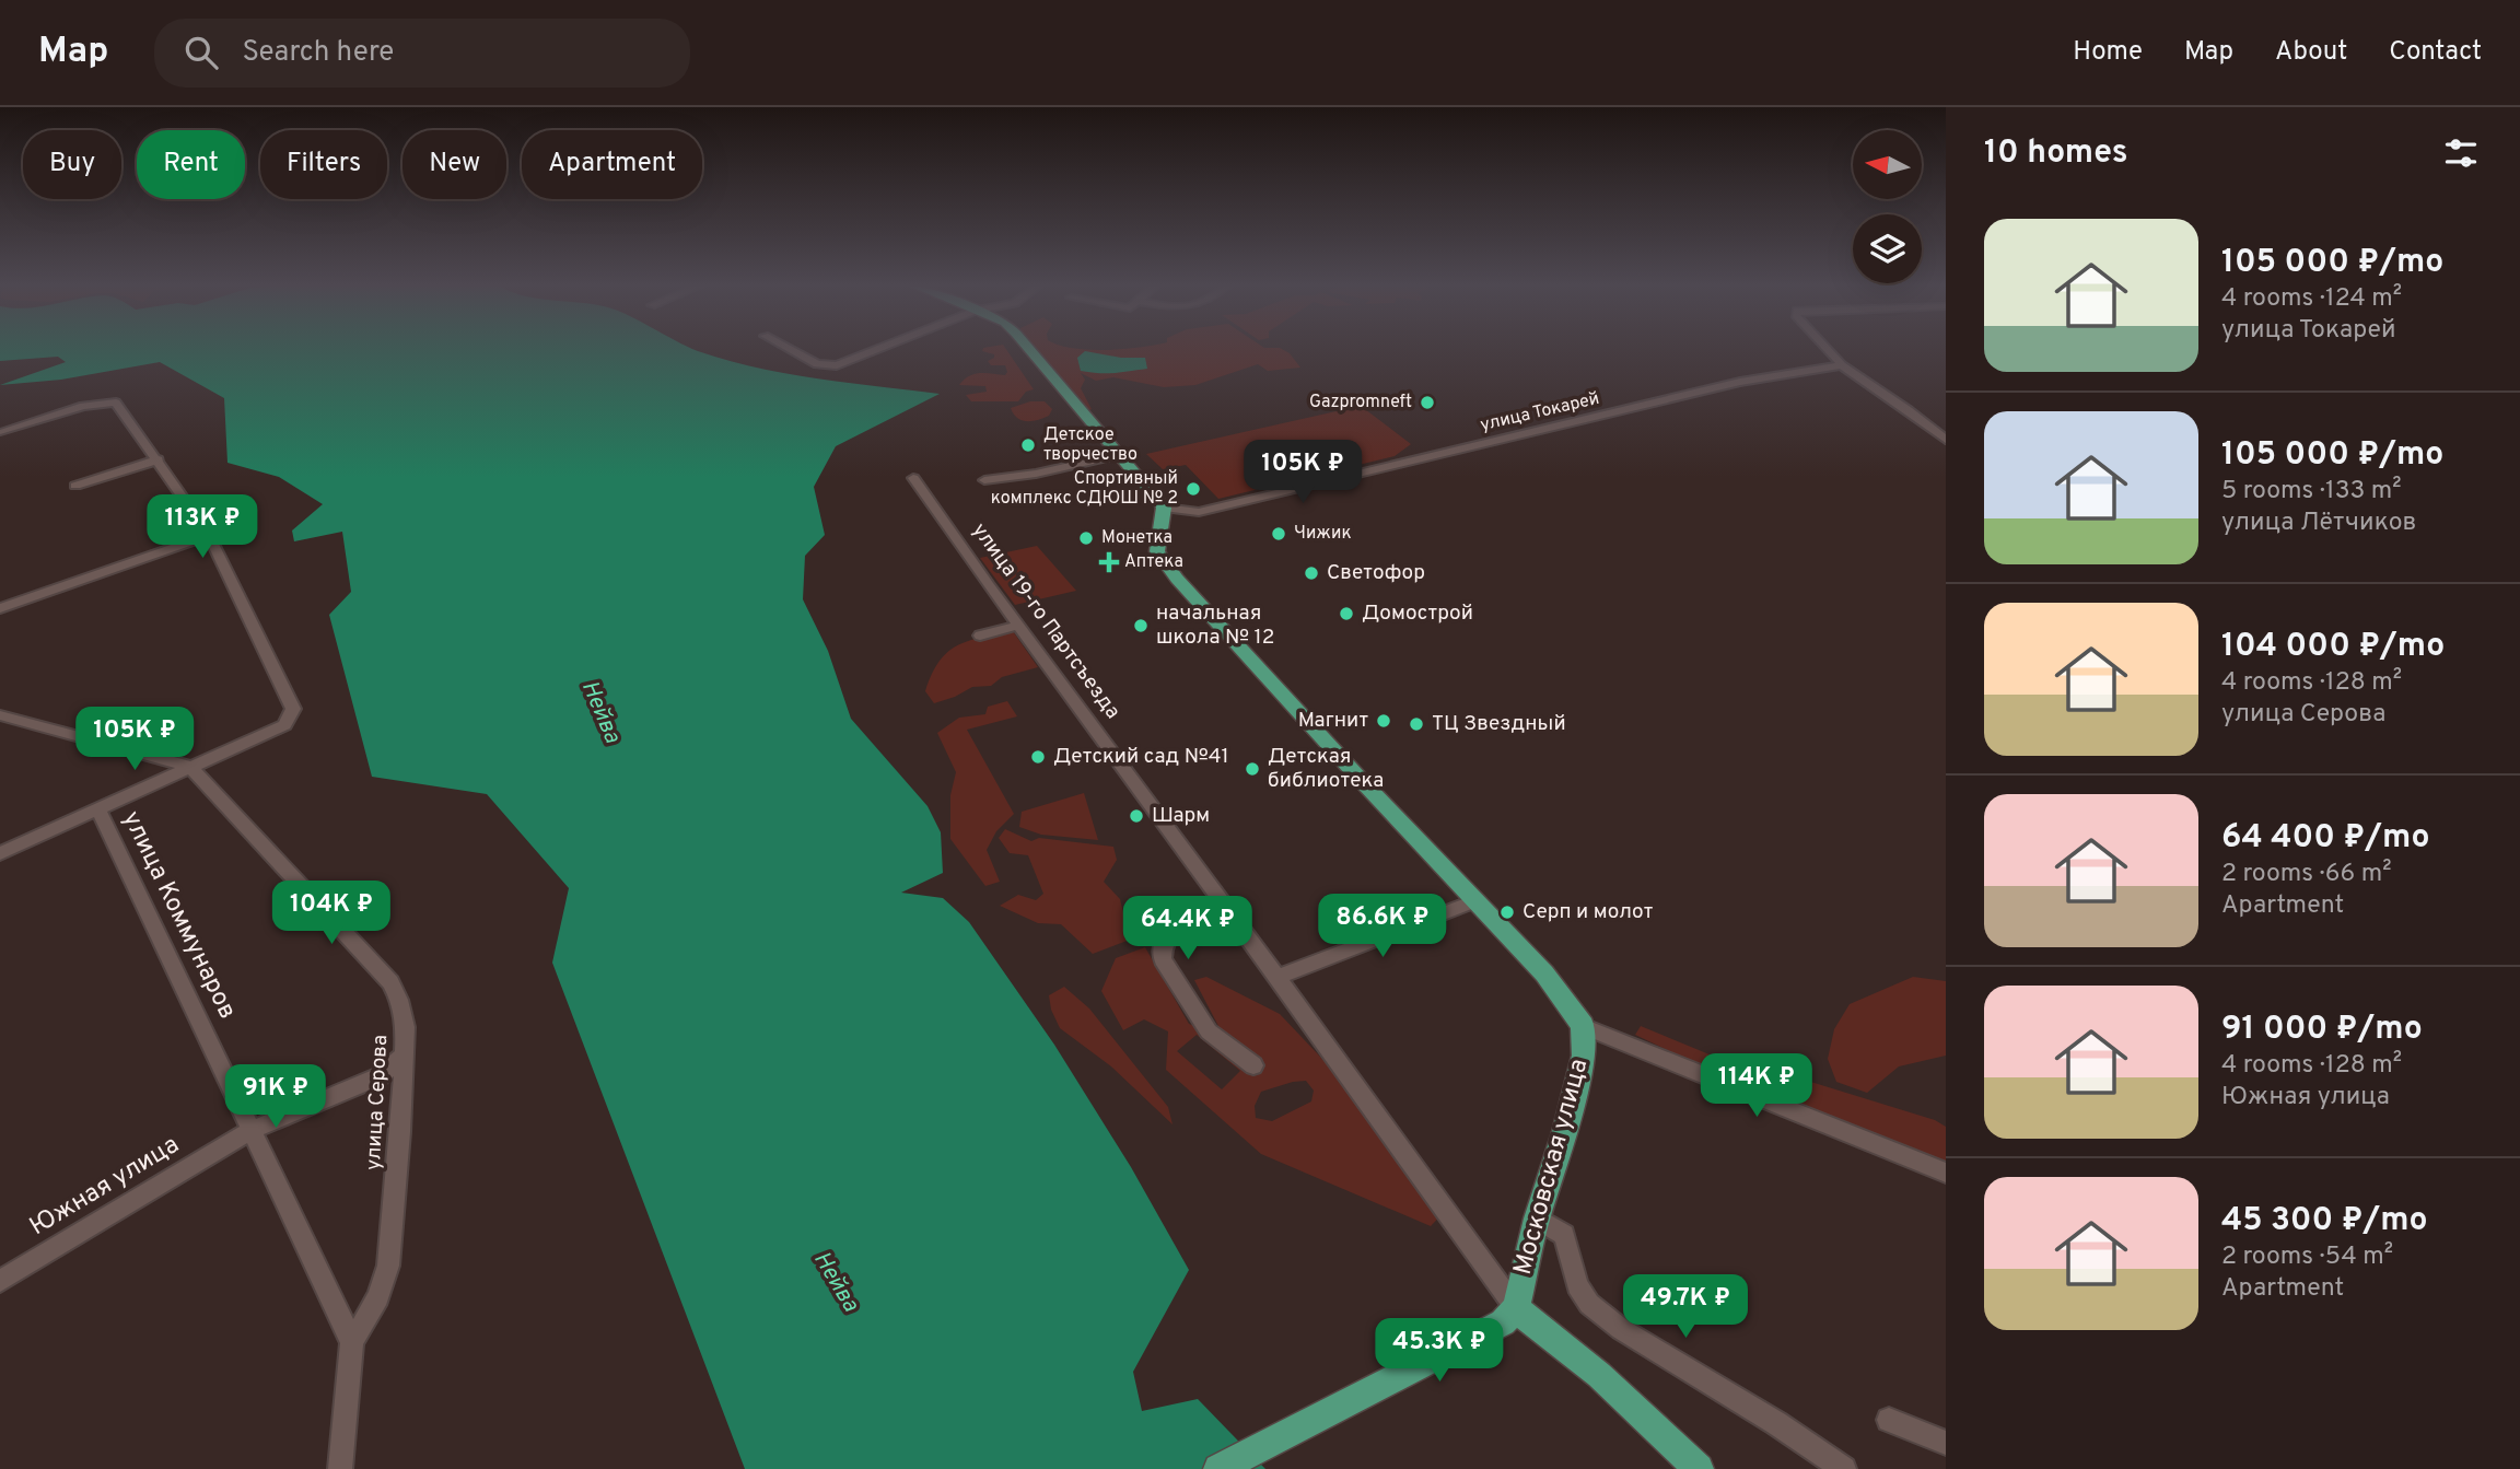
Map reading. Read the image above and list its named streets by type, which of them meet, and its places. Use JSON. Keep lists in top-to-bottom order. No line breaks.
{"streets":{"main road":["Московская улица"],"street":["улица Токарей","улица 19-го Партсъезда","улица Коммунаров","улица Серова","Южная улица"]},"crossings":[["улица 19-го Партсъезда","Московская улица"],["улица Коммунаров","улица Серова"],["улица Коммунаров","Южная улица"],["улица Серова","Южная улица"]],"water":["Нейва"],"places":{"other":["Gazpromneft","Детское творчество","Спортивный комплекс СДЮШ № 2","Чижик","Монетка","Светофор","Домострой","начальная школа № 12","Магнит","ТЦ Звездный","Детский сад №41","Детская библиотека","Шарм","Серп и молот"],"health":["Аптека"]},"north":"left","page":{"header":"Map","search":"Search here","nav":["Home","Map","About","Contact"],"heading":"10 homes","chip":["Buy","Rent","Filters","New","Apartment"],"list":[{"name":"105 000 ₽/mo","note":"4 rooms · 124 m² · улица Токарей"},{"name":"105 000 ₽/mo","note":"5 rooms · 133 m² · улица Лётчиков"},{"name":"104 000 ₽/mo","note":"4 rooms · 128 m² · улица Серова"},{"name":"64 400 ₽/mo","note":"2 rooms · 66 m² · Apartment"},{"name":"91 000 ₽/mo","note":"4 rooms · 128 m² · Южная улица"},{"name":"45 300 ₽/mo","note":"2 rooms · 54 m² · Apartment"}],"price":["105K ₽","113K ₽","105K ₽","104K ₽","86.6K ₽","64.4K ₽","114K ₽","91K ₽","49.7K ₽","45.3K ₽"]}}
